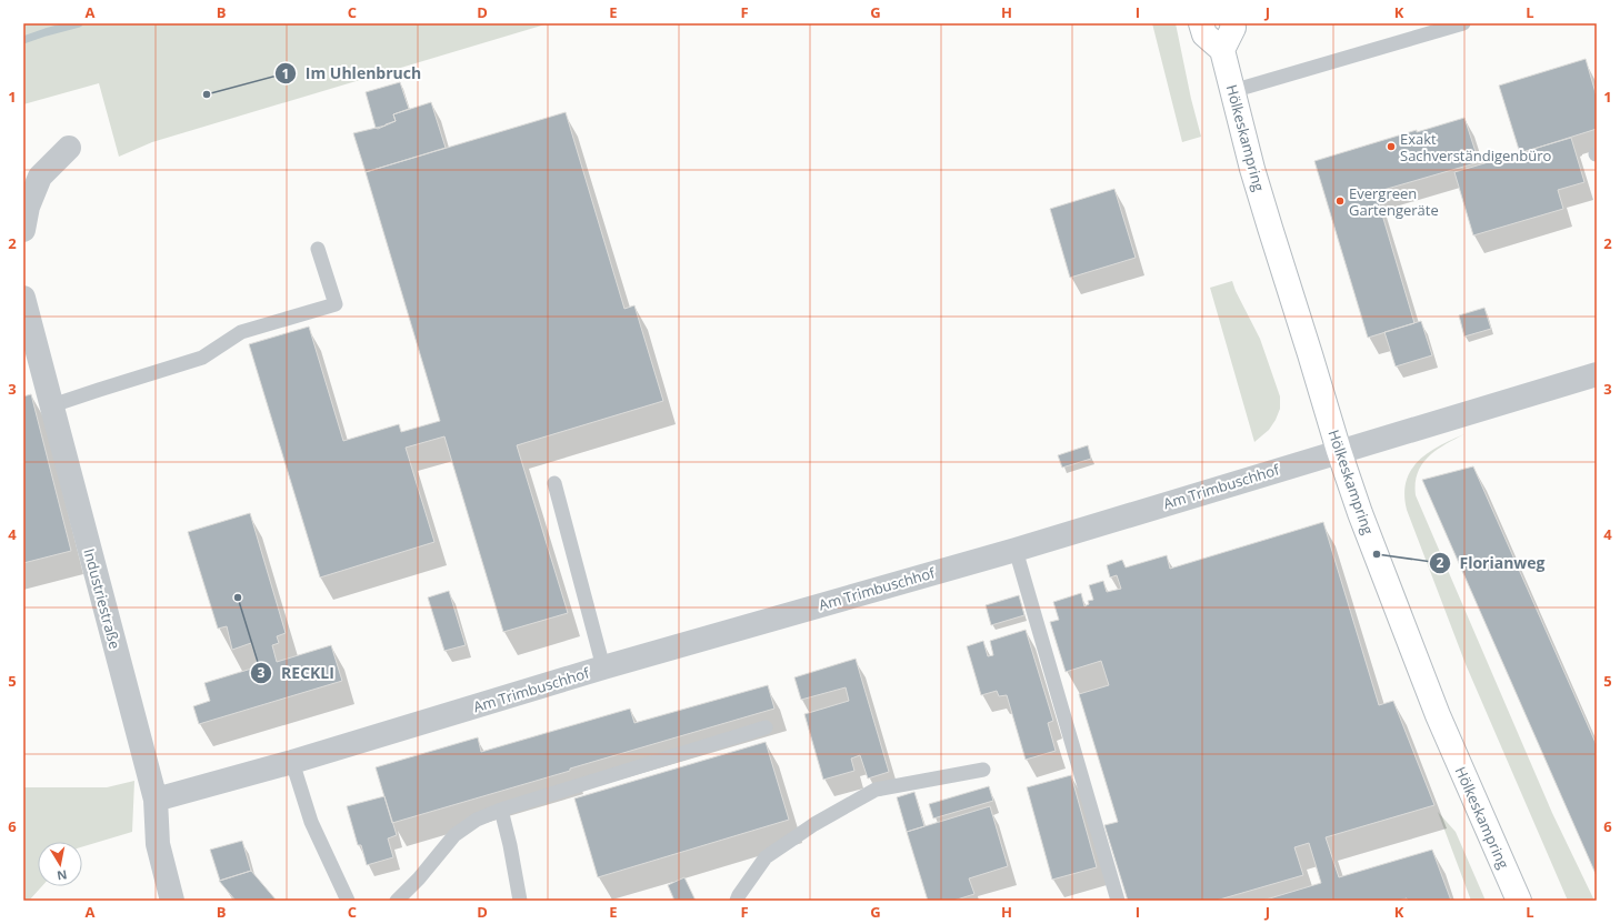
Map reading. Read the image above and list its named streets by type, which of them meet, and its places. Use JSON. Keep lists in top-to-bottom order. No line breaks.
{"streets":{"main road":["Hölkeskampring"],"street":["Am Trimbuschhof","Industriestraße"]},"crossings":[["Hölkeskampring","Am Trimbuschhof"],["Am Trimbuschhof","Industriestraße"]],"places":["Im Uhlenbruch","Exakt Sachverständigenbüro","Evergreen Gartengeräte","Florianweg","RECKLI"],"north":"bottom","grid":{"columns":["A","B","C","D","E","F","G","H","I","J","K","L"],"rows":["1","2","3","4","5","6"]}}
